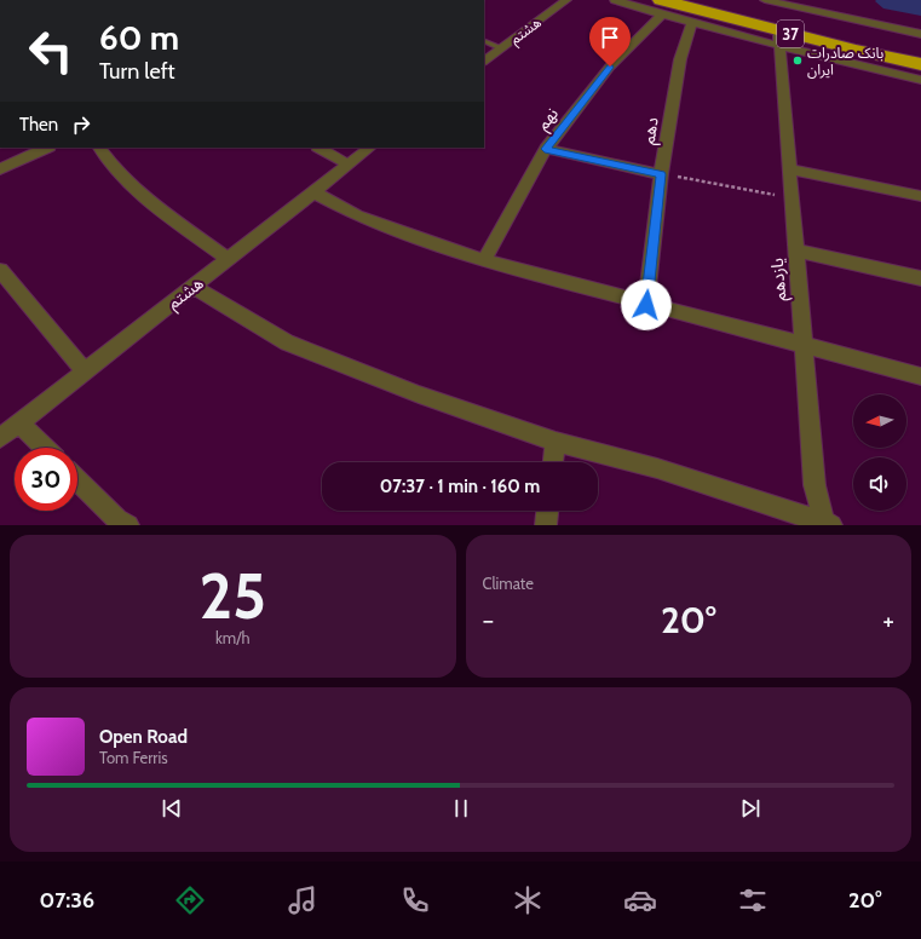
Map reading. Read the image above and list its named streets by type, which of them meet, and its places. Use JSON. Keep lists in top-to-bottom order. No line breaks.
{"streets":{"highway":["37"],"street":["هشتم","نهم","دهم","یازدهم"]},"crossings":[["37","نهم"],["37","یازدهم"]],"places":["بانک صادرات ایران"],"north":"left","page":{"turn":["60 m","Turn left"],"then":"Then","limit":"30","trip":"07:37 · 1 min · 160 m","tile":[["25","km/h"],"Climate"],"heat":["−","20°","+"],"song":["Open Road","Tom Ferris"],"tabs":["07:36","20°"]}}
